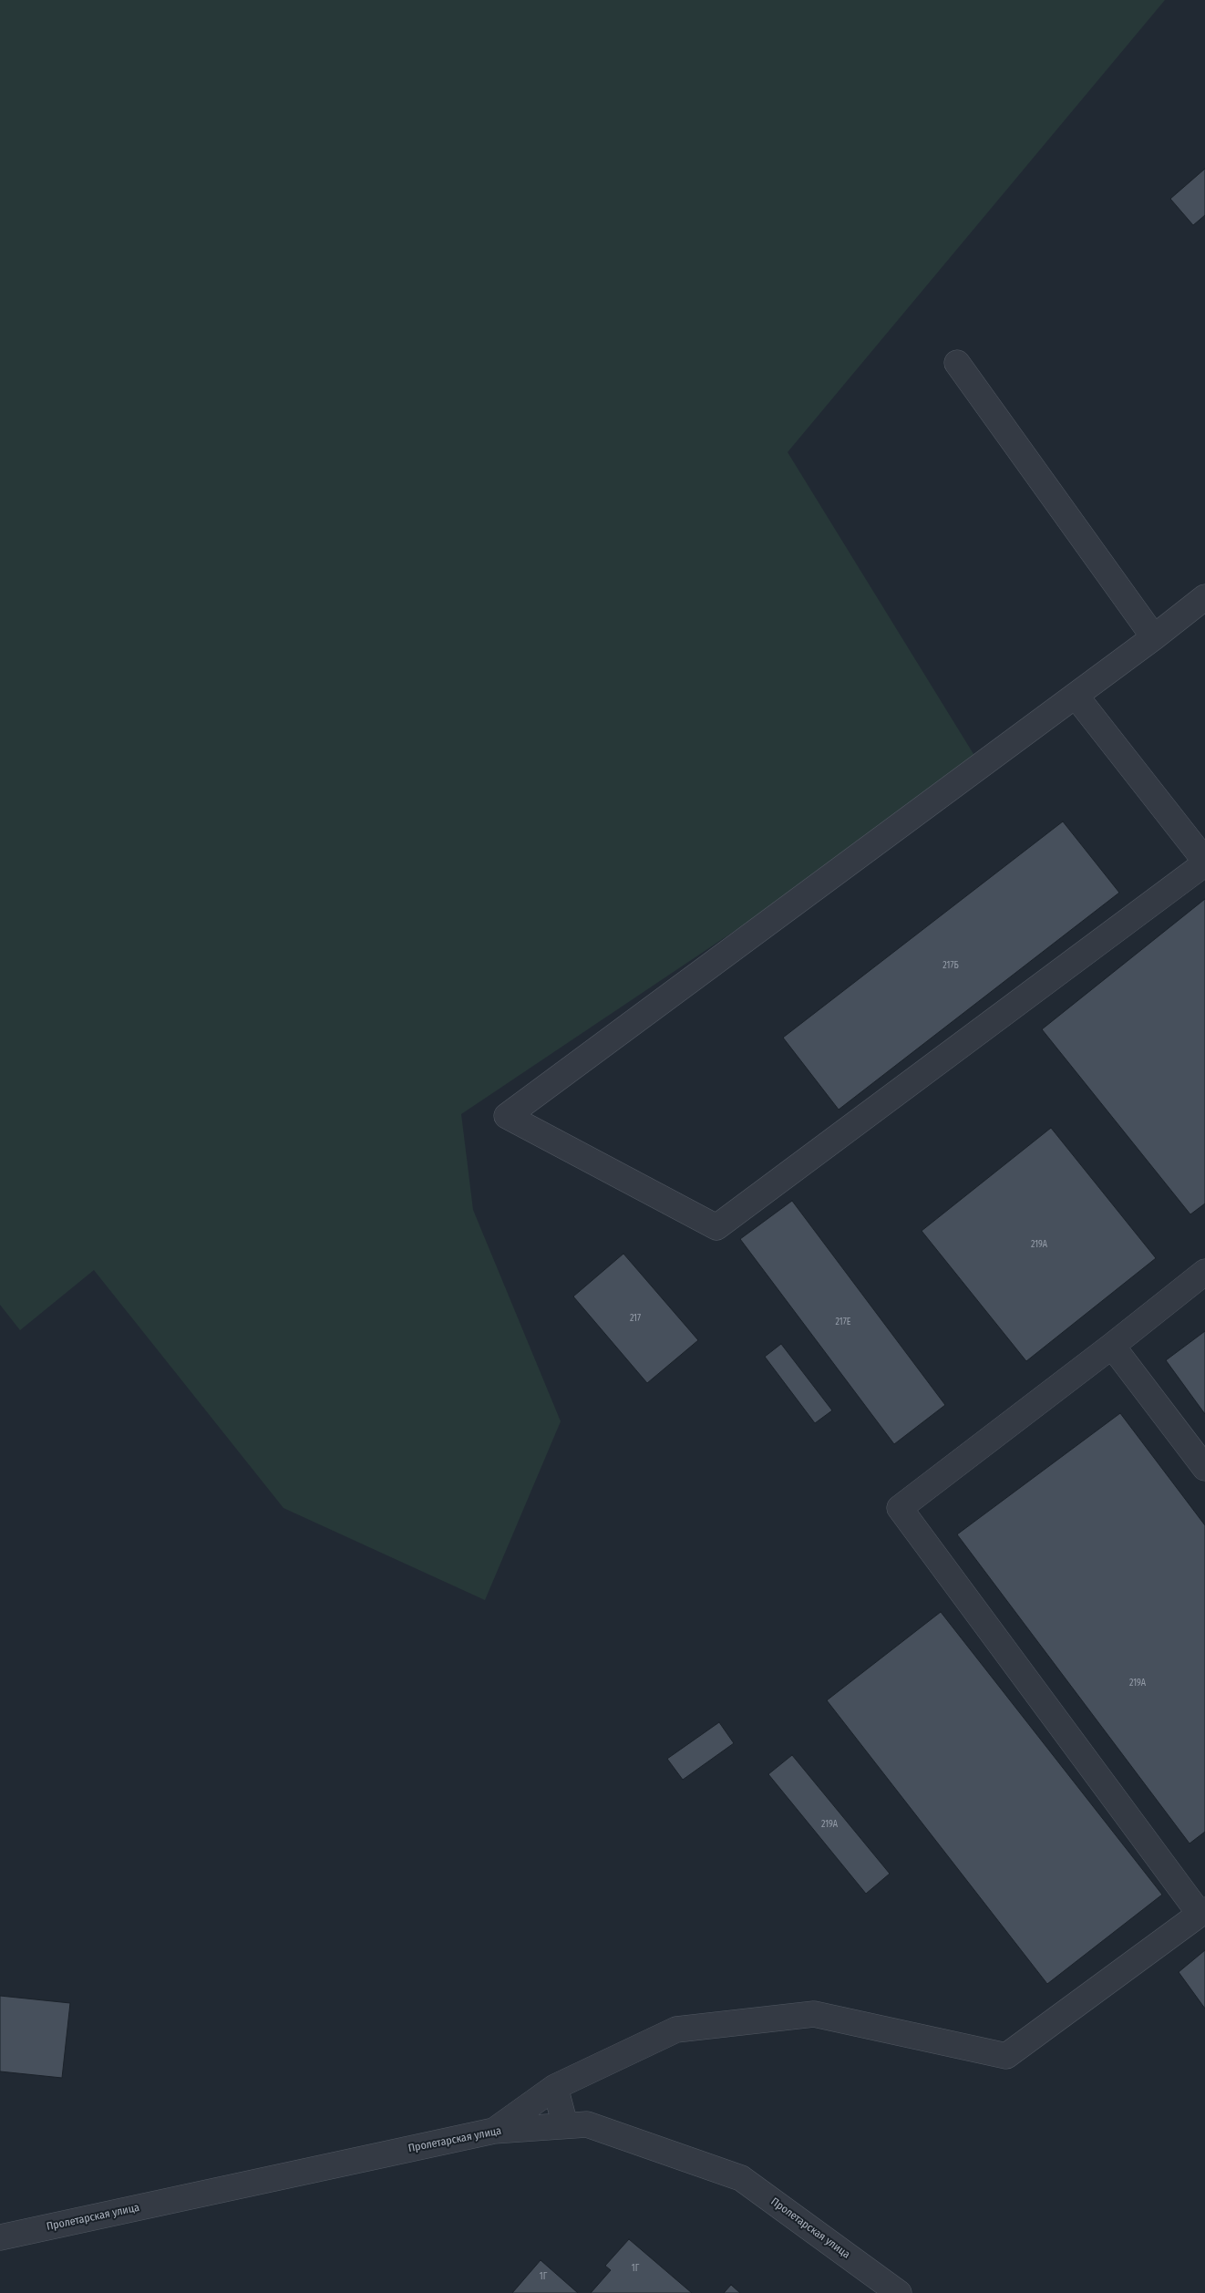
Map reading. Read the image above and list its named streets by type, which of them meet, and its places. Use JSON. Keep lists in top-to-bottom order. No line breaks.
{"streets":{"street":["Пролетарская улица"]},"house_numbers":["217Б","219А","217","217Е","219А","219А","1Г","1Г"]}
